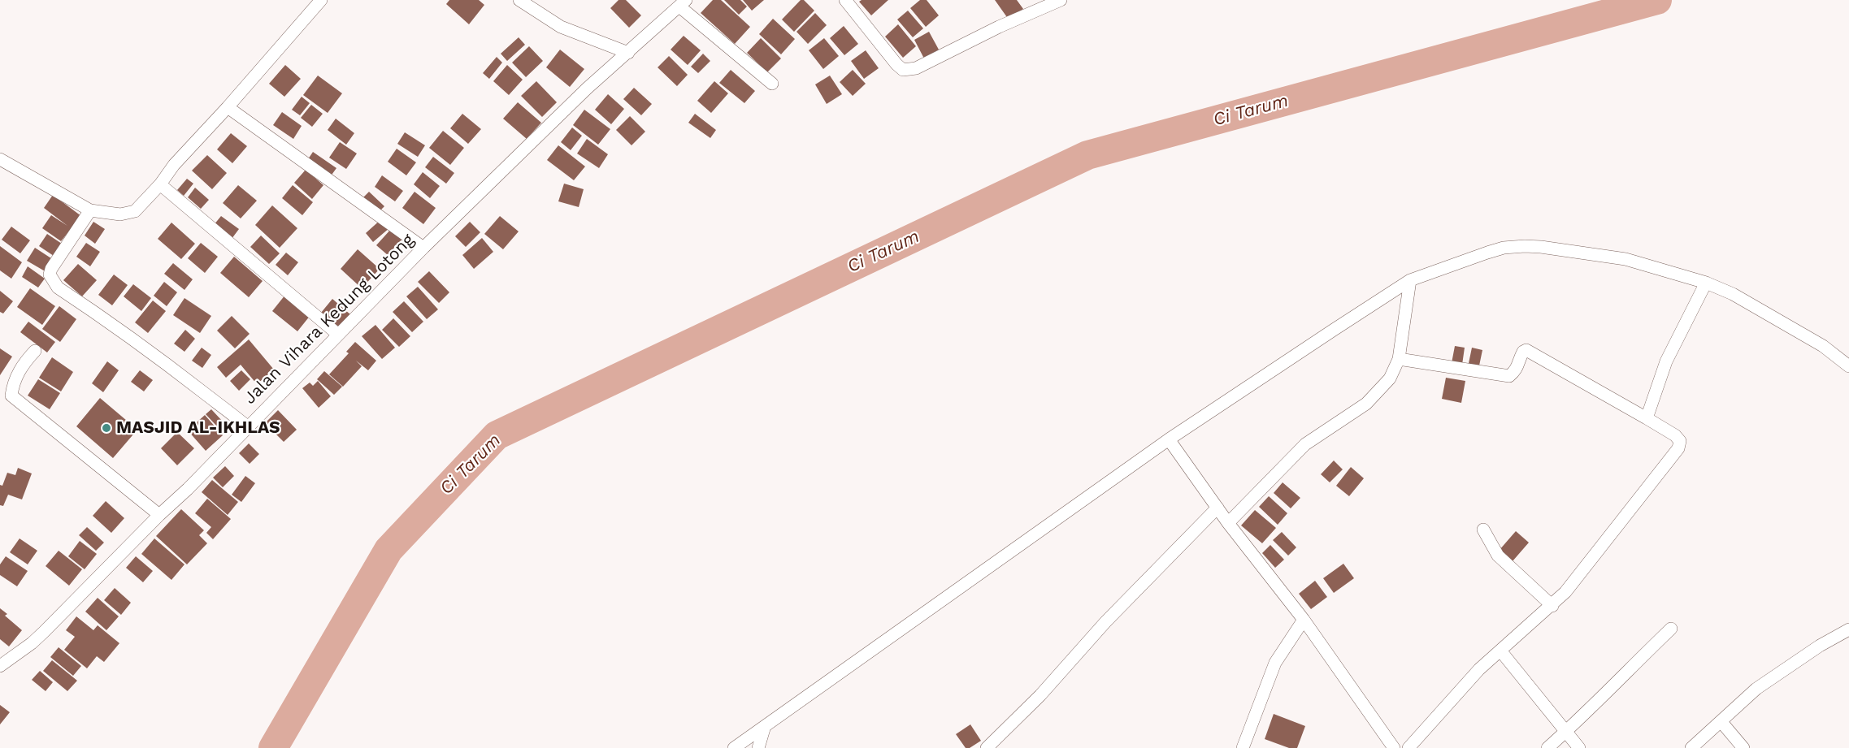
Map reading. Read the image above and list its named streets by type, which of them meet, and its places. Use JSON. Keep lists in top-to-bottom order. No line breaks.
{"streets":{"street":["Jalan Vihara Kedung Lotong"]},"water":["Ci Tarum"],"places":["MASJID AL-IKHLAS"]}
